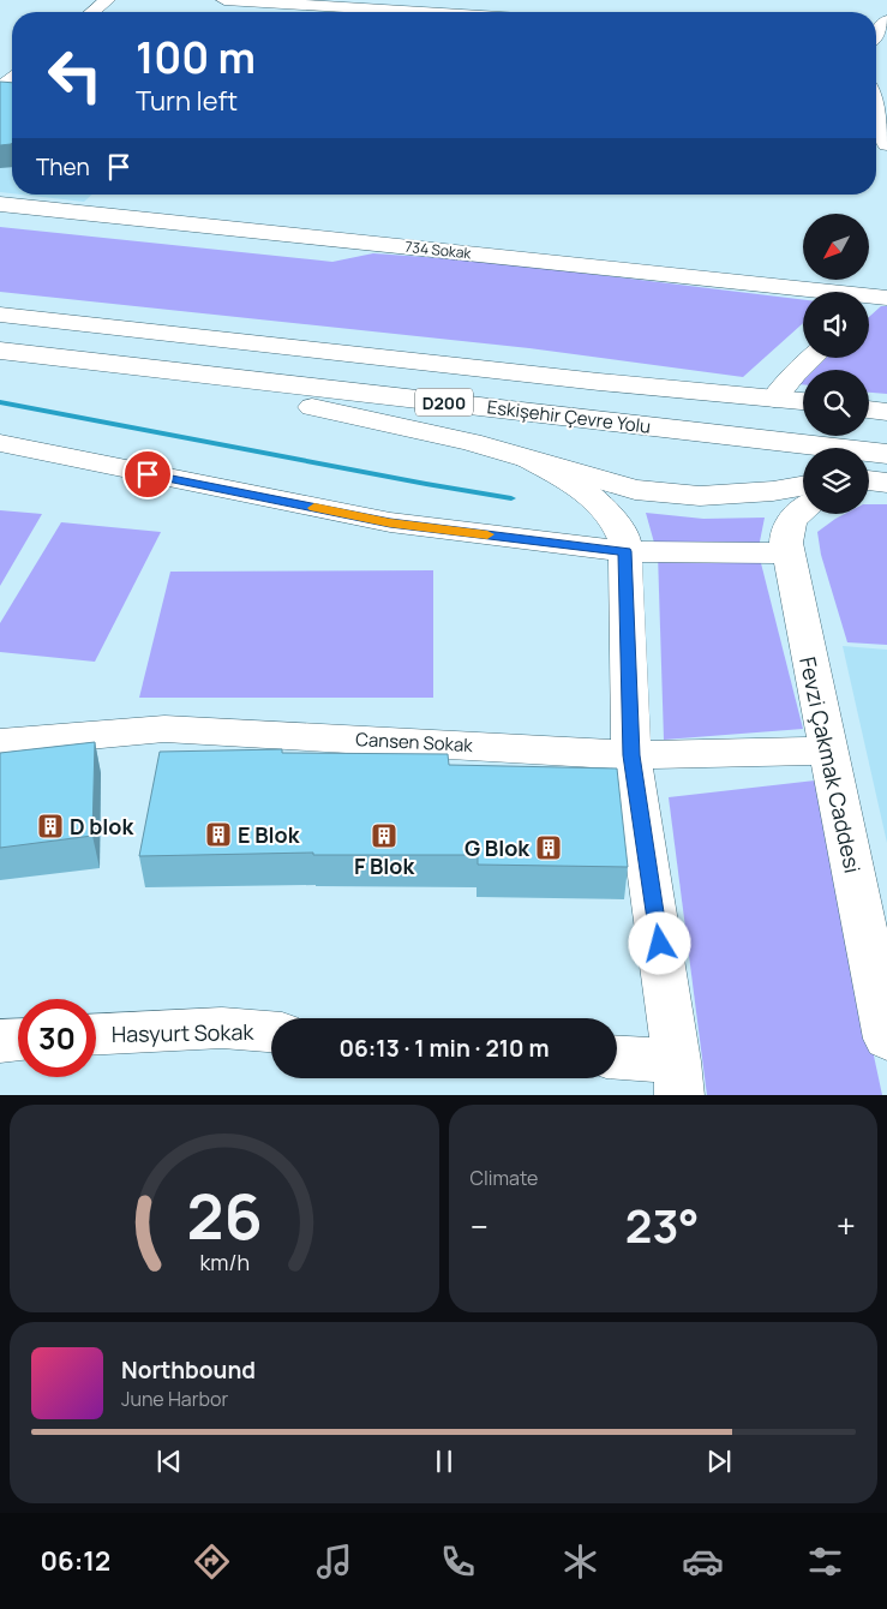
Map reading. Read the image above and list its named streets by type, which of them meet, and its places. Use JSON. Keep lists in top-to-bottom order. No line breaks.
{"streets":{"main road":["734 Sokak","D200","Eskişehir Çevre Yolu","Cansen Sokak","Fevzi Çakmak Caddesi","Hasyurt Sokak"]},"crossings":[["Cansen Sokak","Fevzi Çakmak Caddesi"]],"places":{"building":["D blok","E Blok","F Blok","G Blok"]},"north":"bottom left","page":{"turn":["100 m","Turn left"],"then":"Then","limit":"30","trip":"06:13 · 1 min · 210 m","tile":"Climate","heat":["−","23°","+"],"song":["Northbound","June Harbor"],"tabs":"06:12","gauge":["26","km/h"]}}
